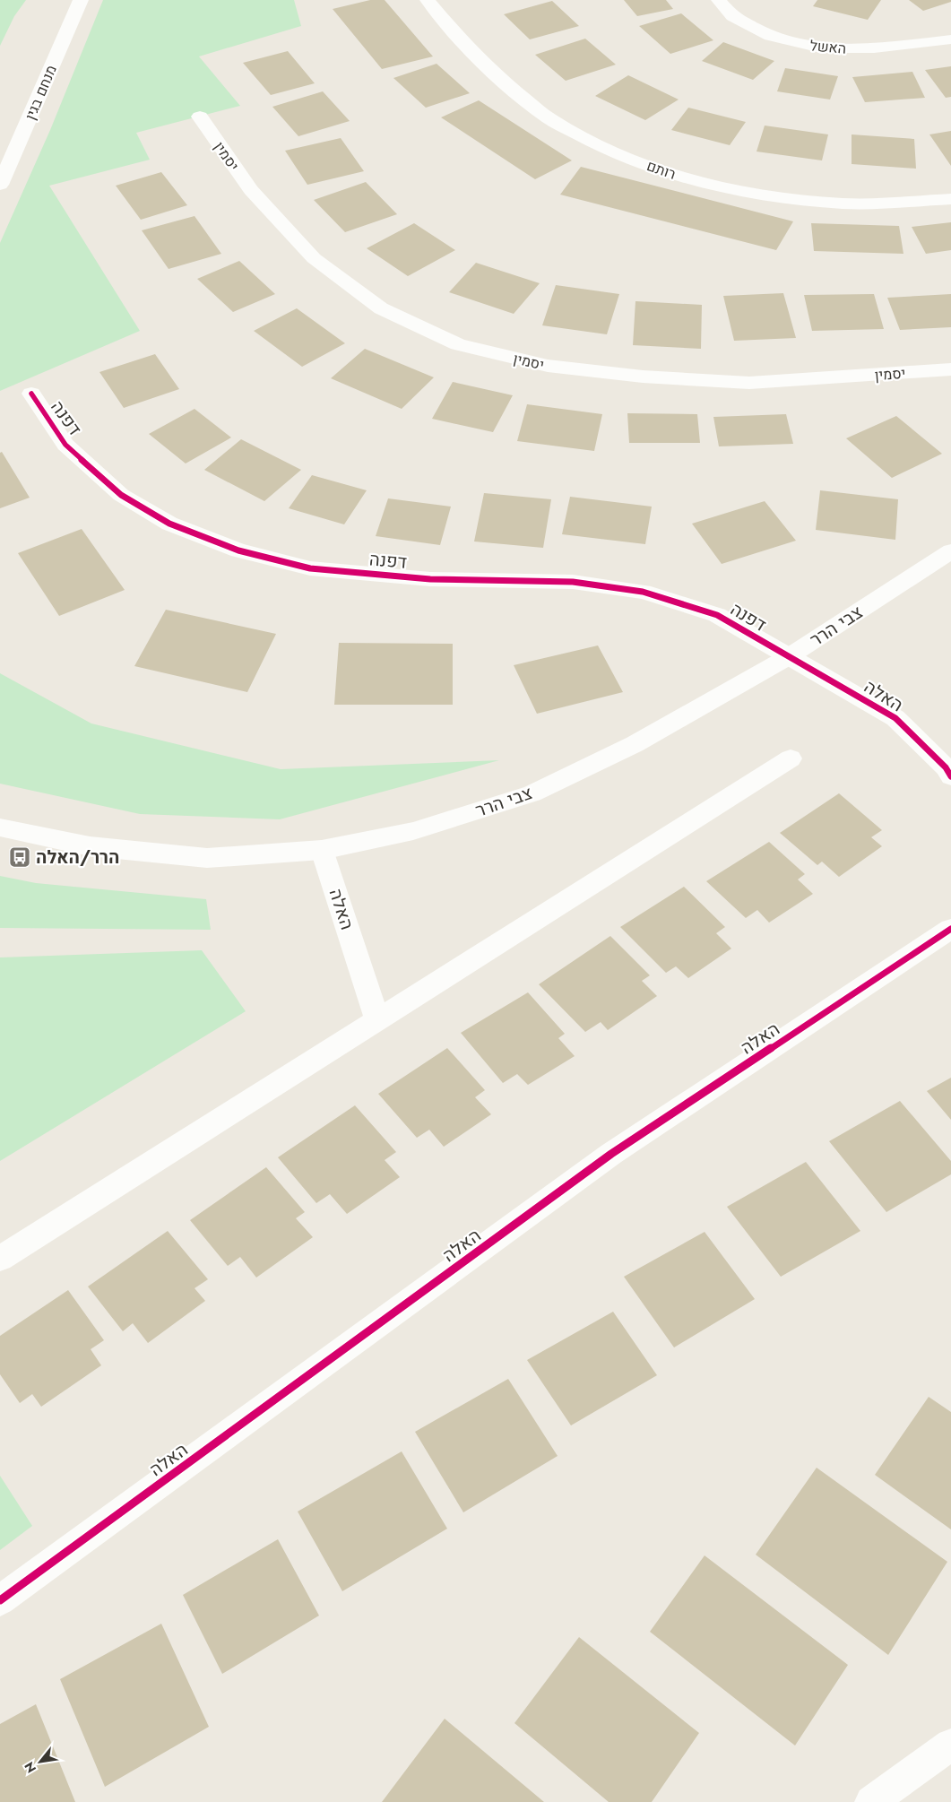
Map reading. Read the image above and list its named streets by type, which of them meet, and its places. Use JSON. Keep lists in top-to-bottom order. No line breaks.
{"streets":{"street":["האשל","מנחם בגין","יסמין","רותם","דפנה","צבי הרר","האלה"]},"crossings":[["דפנה","צבי הרר"],["דפנה","האלה"],["צבי הרר","האלה"]],"places":{"bus stop":["הרר/האלה"]},"north":"bottom left"}
